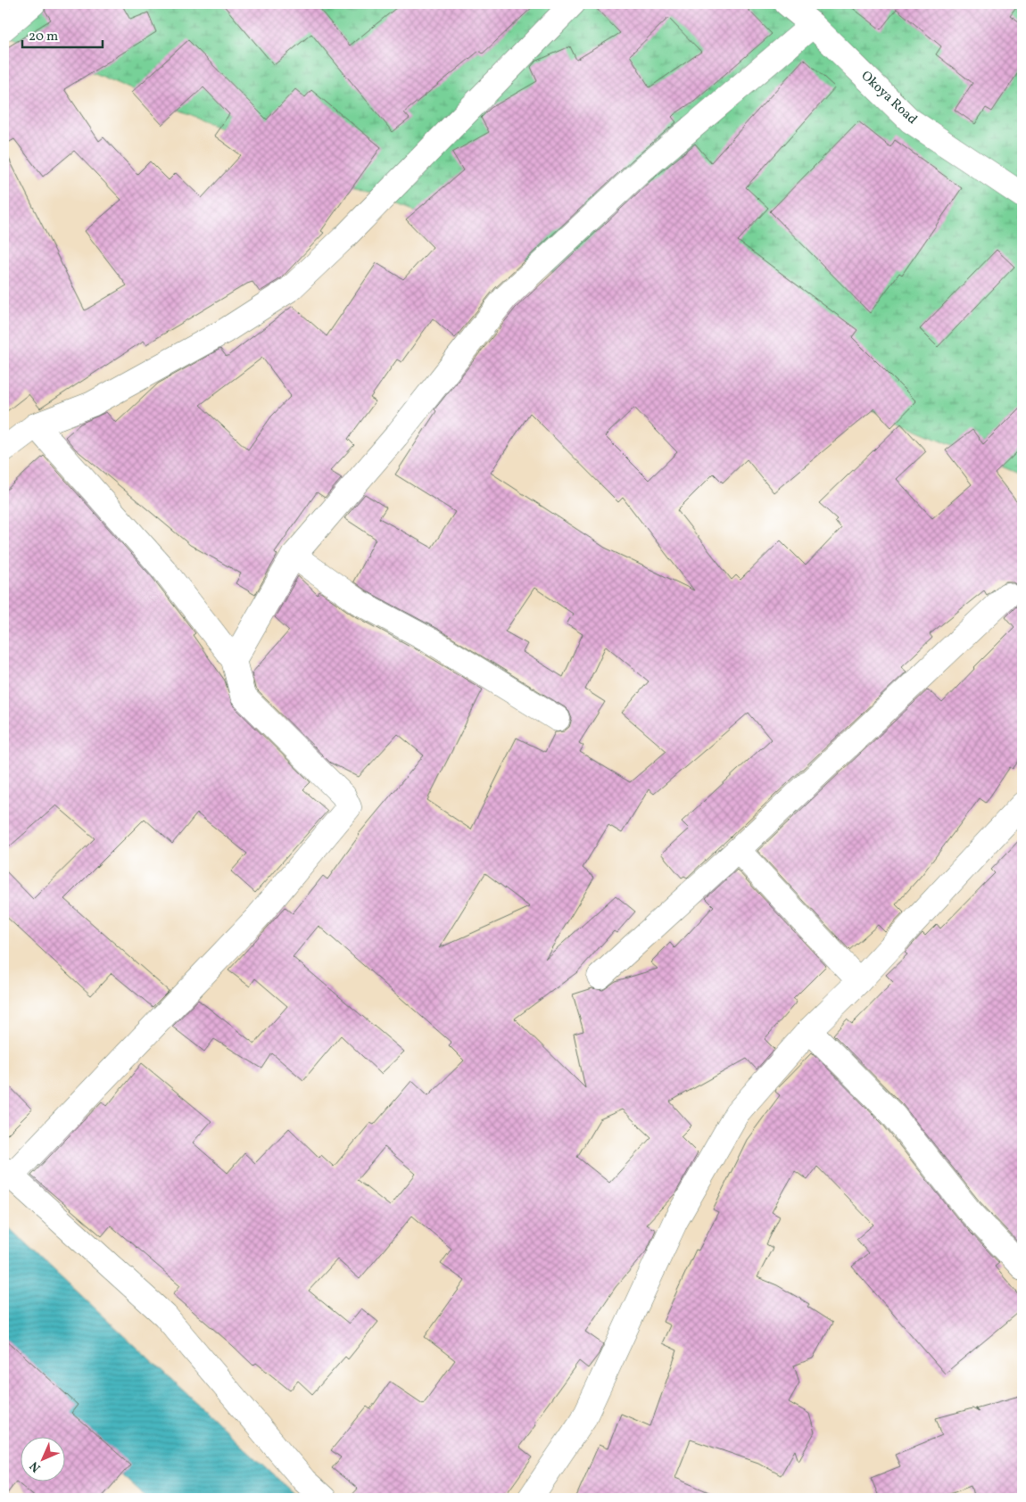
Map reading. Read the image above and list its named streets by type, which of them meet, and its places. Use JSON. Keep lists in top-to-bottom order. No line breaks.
{"streets":{"street":["Okoya Road"]},"scale_bar":"20 m","north":"bottom left"}
